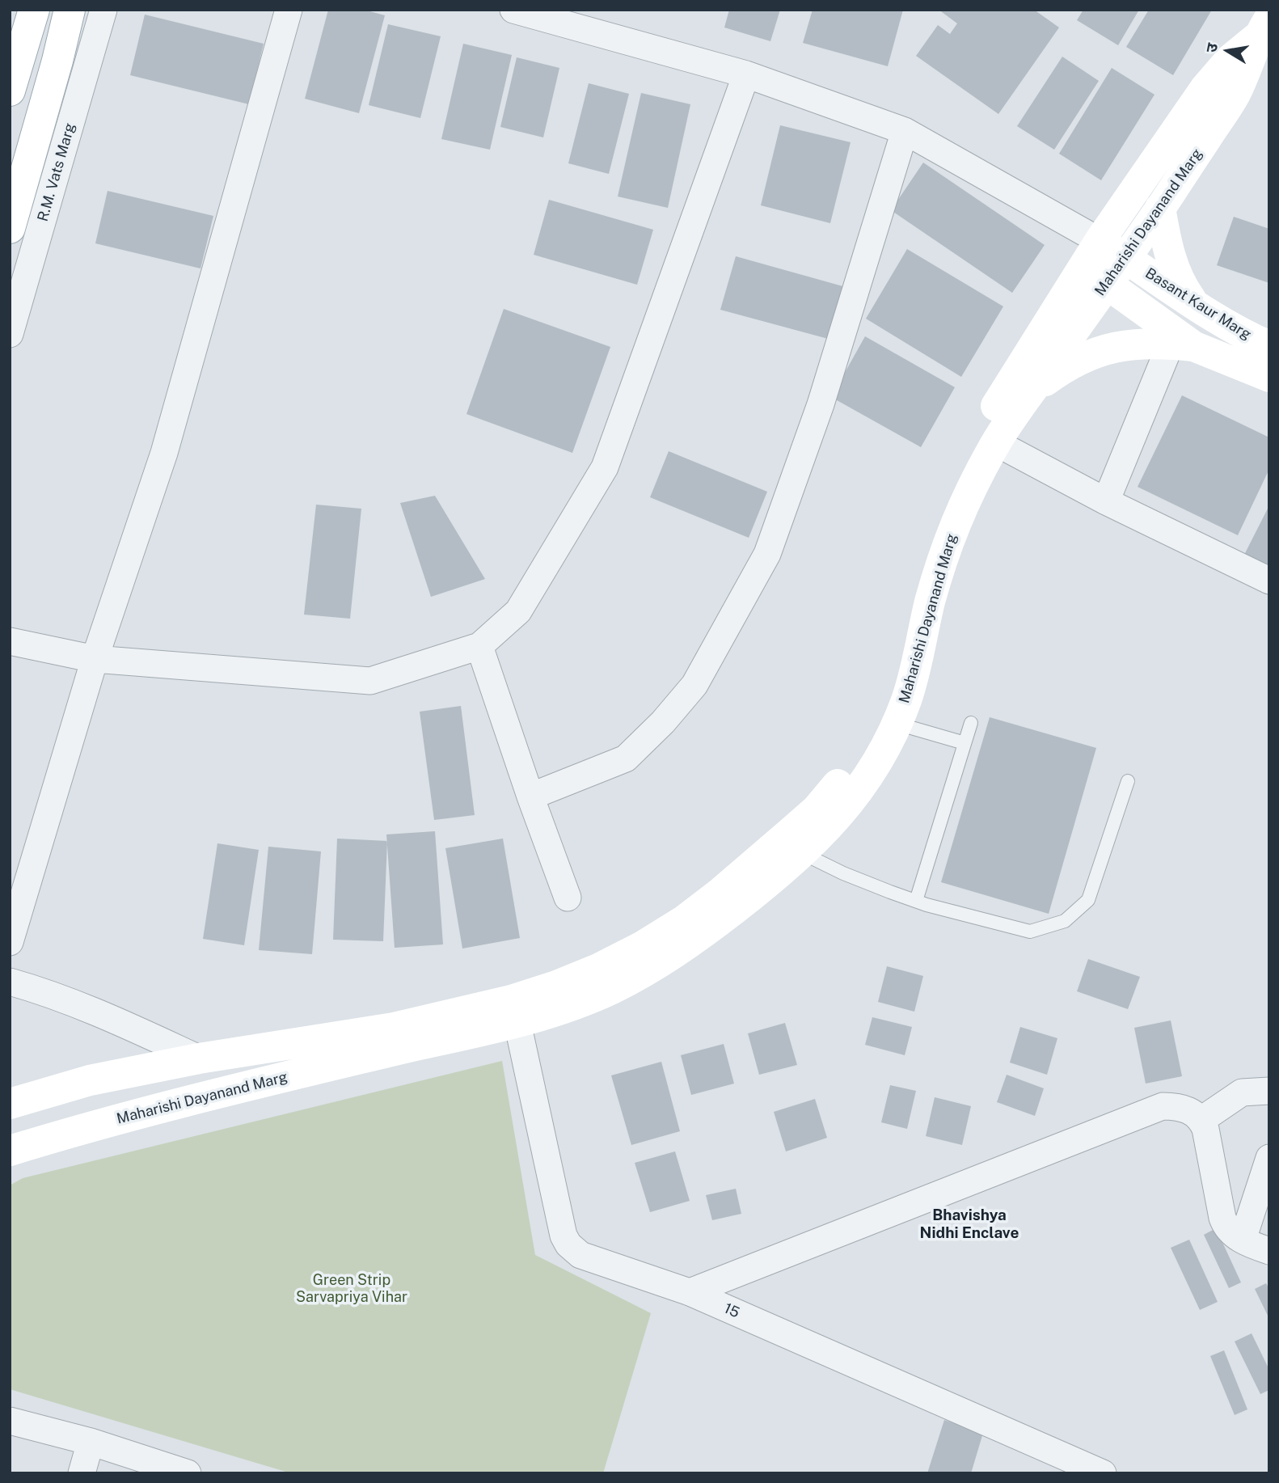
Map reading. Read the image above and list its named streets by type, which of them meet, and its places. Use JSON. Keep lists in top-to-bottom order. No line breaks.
{"streets":{"main road":["Maharishi Dayanand Marg","Basant Kaur Marg"],"street":["R.M. Vats Marg","15"]},"crossings":[["Maharishi Dayanand Marg","Basant Kaur Marg"],["Maharishi Dayanand Marg","15"]],"districts":["Bhavishya Nidhi Enclave"],"parks":["Green Strip Sarvapriya Vihar"],"north":"left"}
